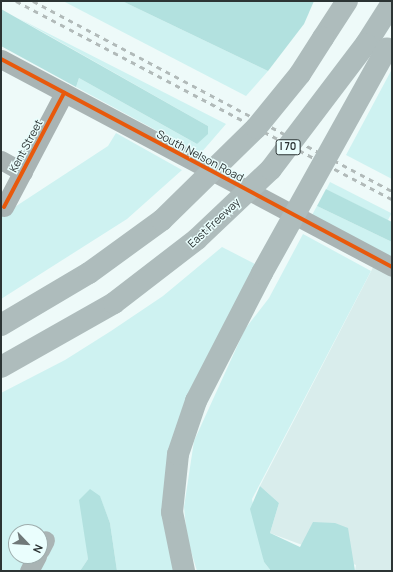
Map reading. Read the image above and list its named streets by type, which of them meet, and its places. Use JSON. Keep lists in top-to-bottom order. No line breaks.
{"streets":{"highway":["I 70","East Freeway"],"street":["Kent Street","South Nelson Road"]},"crossings":[["Kent Street","South Nelson Road"]],"north":"bottom right"}
